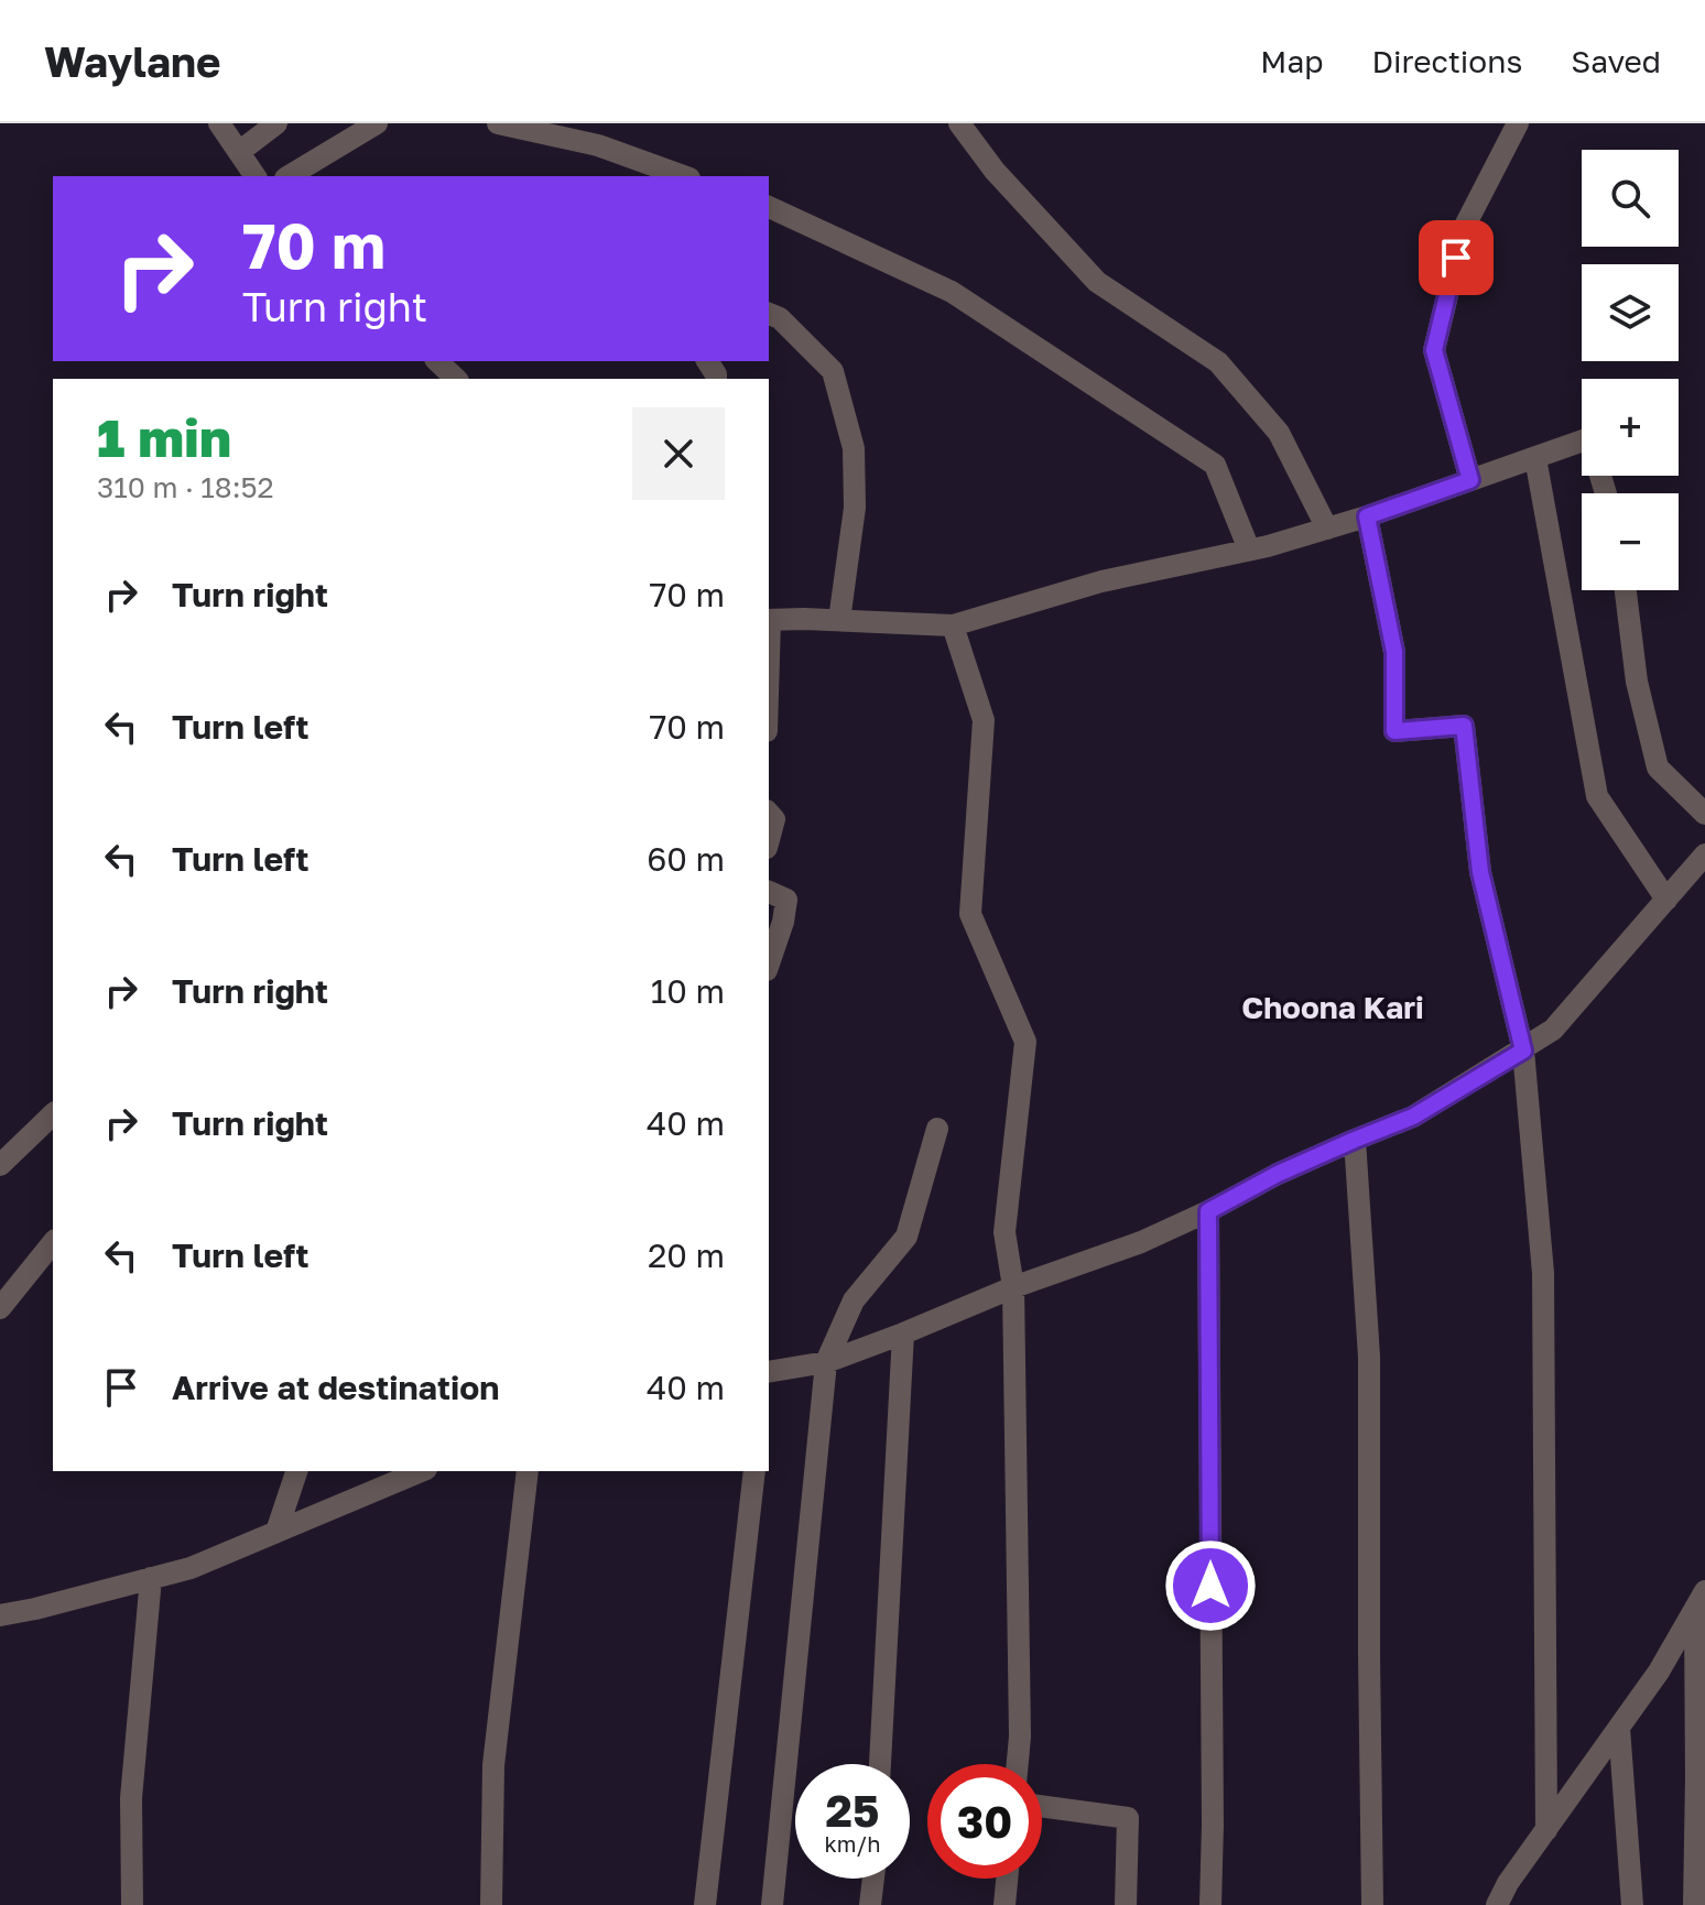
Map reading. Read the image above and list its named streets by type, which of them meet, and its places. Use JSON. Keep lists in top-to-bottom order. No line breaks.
{"districts":["Choona Kari"],"page":{"header":"Waylane","nav":["Map","Directions","Saved"],"map_buttons":["+","−"],"turn":["70 m","Turn right"],"heading":["1 min","310 m · 18:52"],"list":[{"name":"Turn right","value":"70 m"},{"name":"Turn left","value":"70 m"},{"name":"Turn left","value":"60 m"},{"name":"Turn right","value":"10 m"},{"name":"Turn right","value":"40 m"},{"name":"Turn left","value":"20 m"},{"name":"Arrive at destination","value":"40 m"}],"speed":"25 km/h","limit":"30"}}
